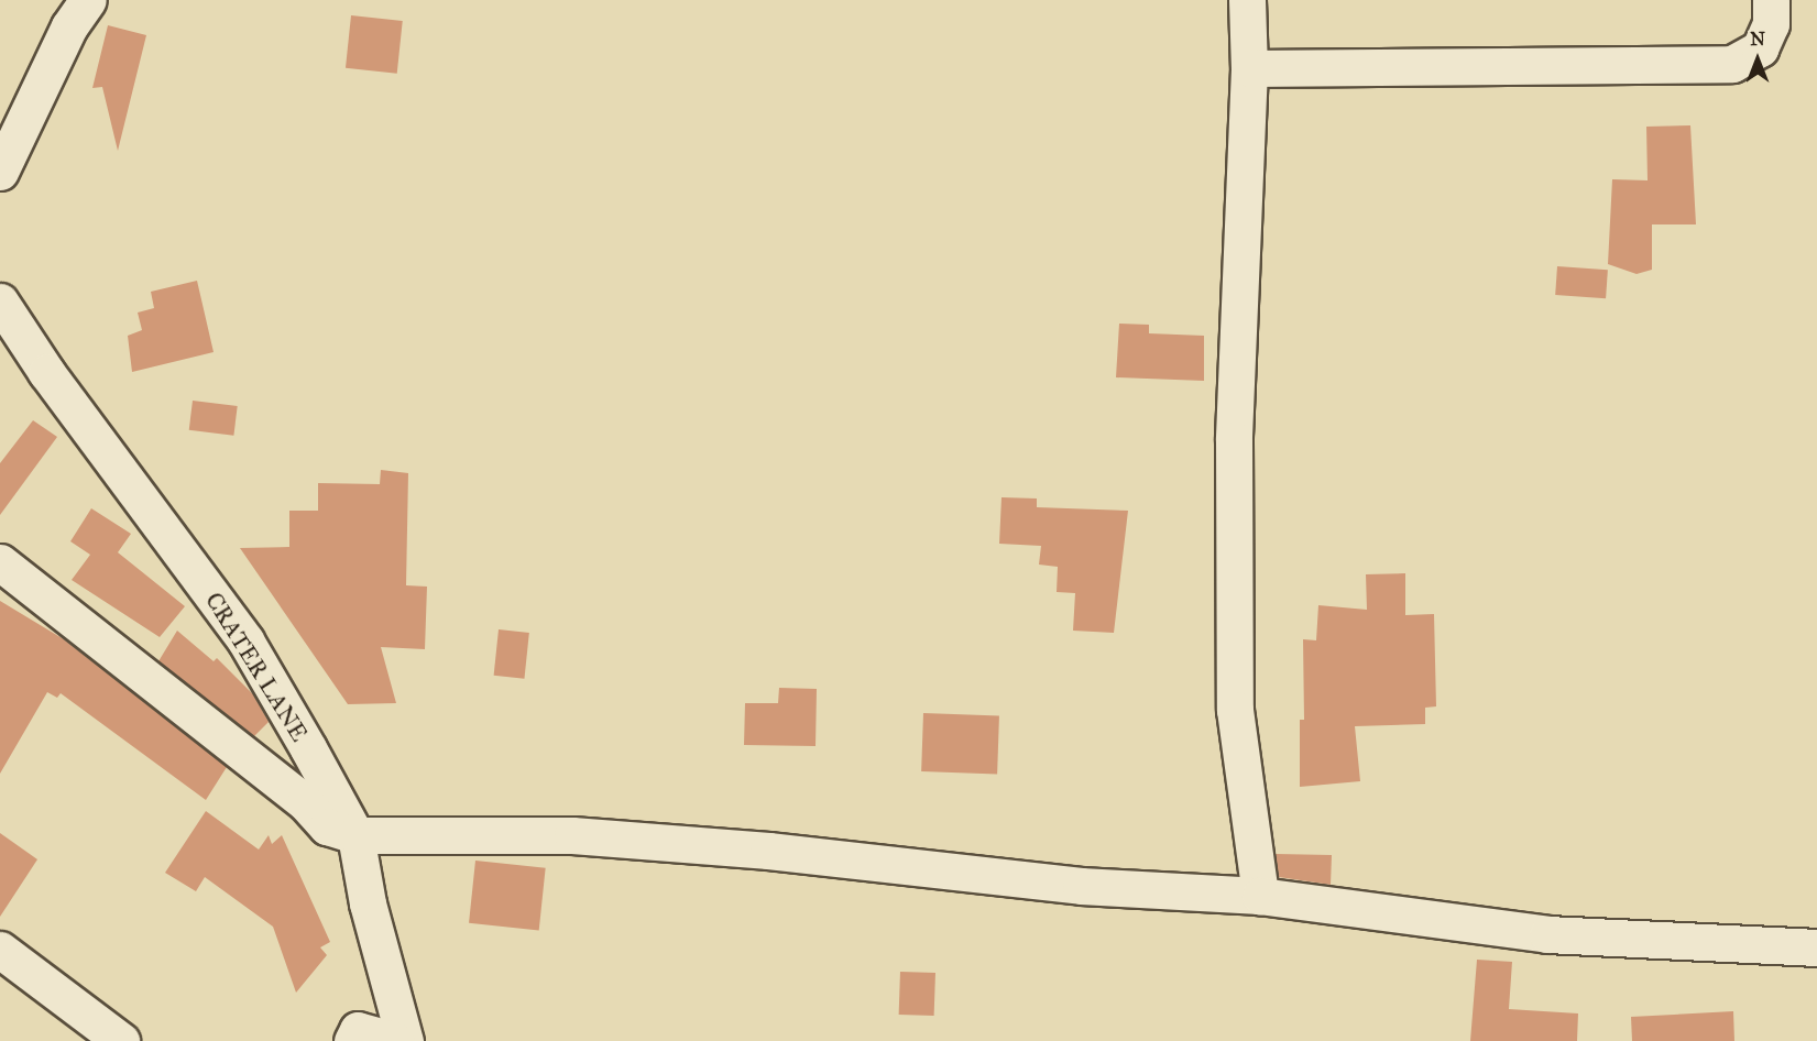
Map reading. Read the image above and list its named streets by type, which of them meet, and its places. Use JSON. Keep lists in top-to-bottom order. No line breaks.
{"streets":{"street":["CRATER LANE"]},"north":"top"}
